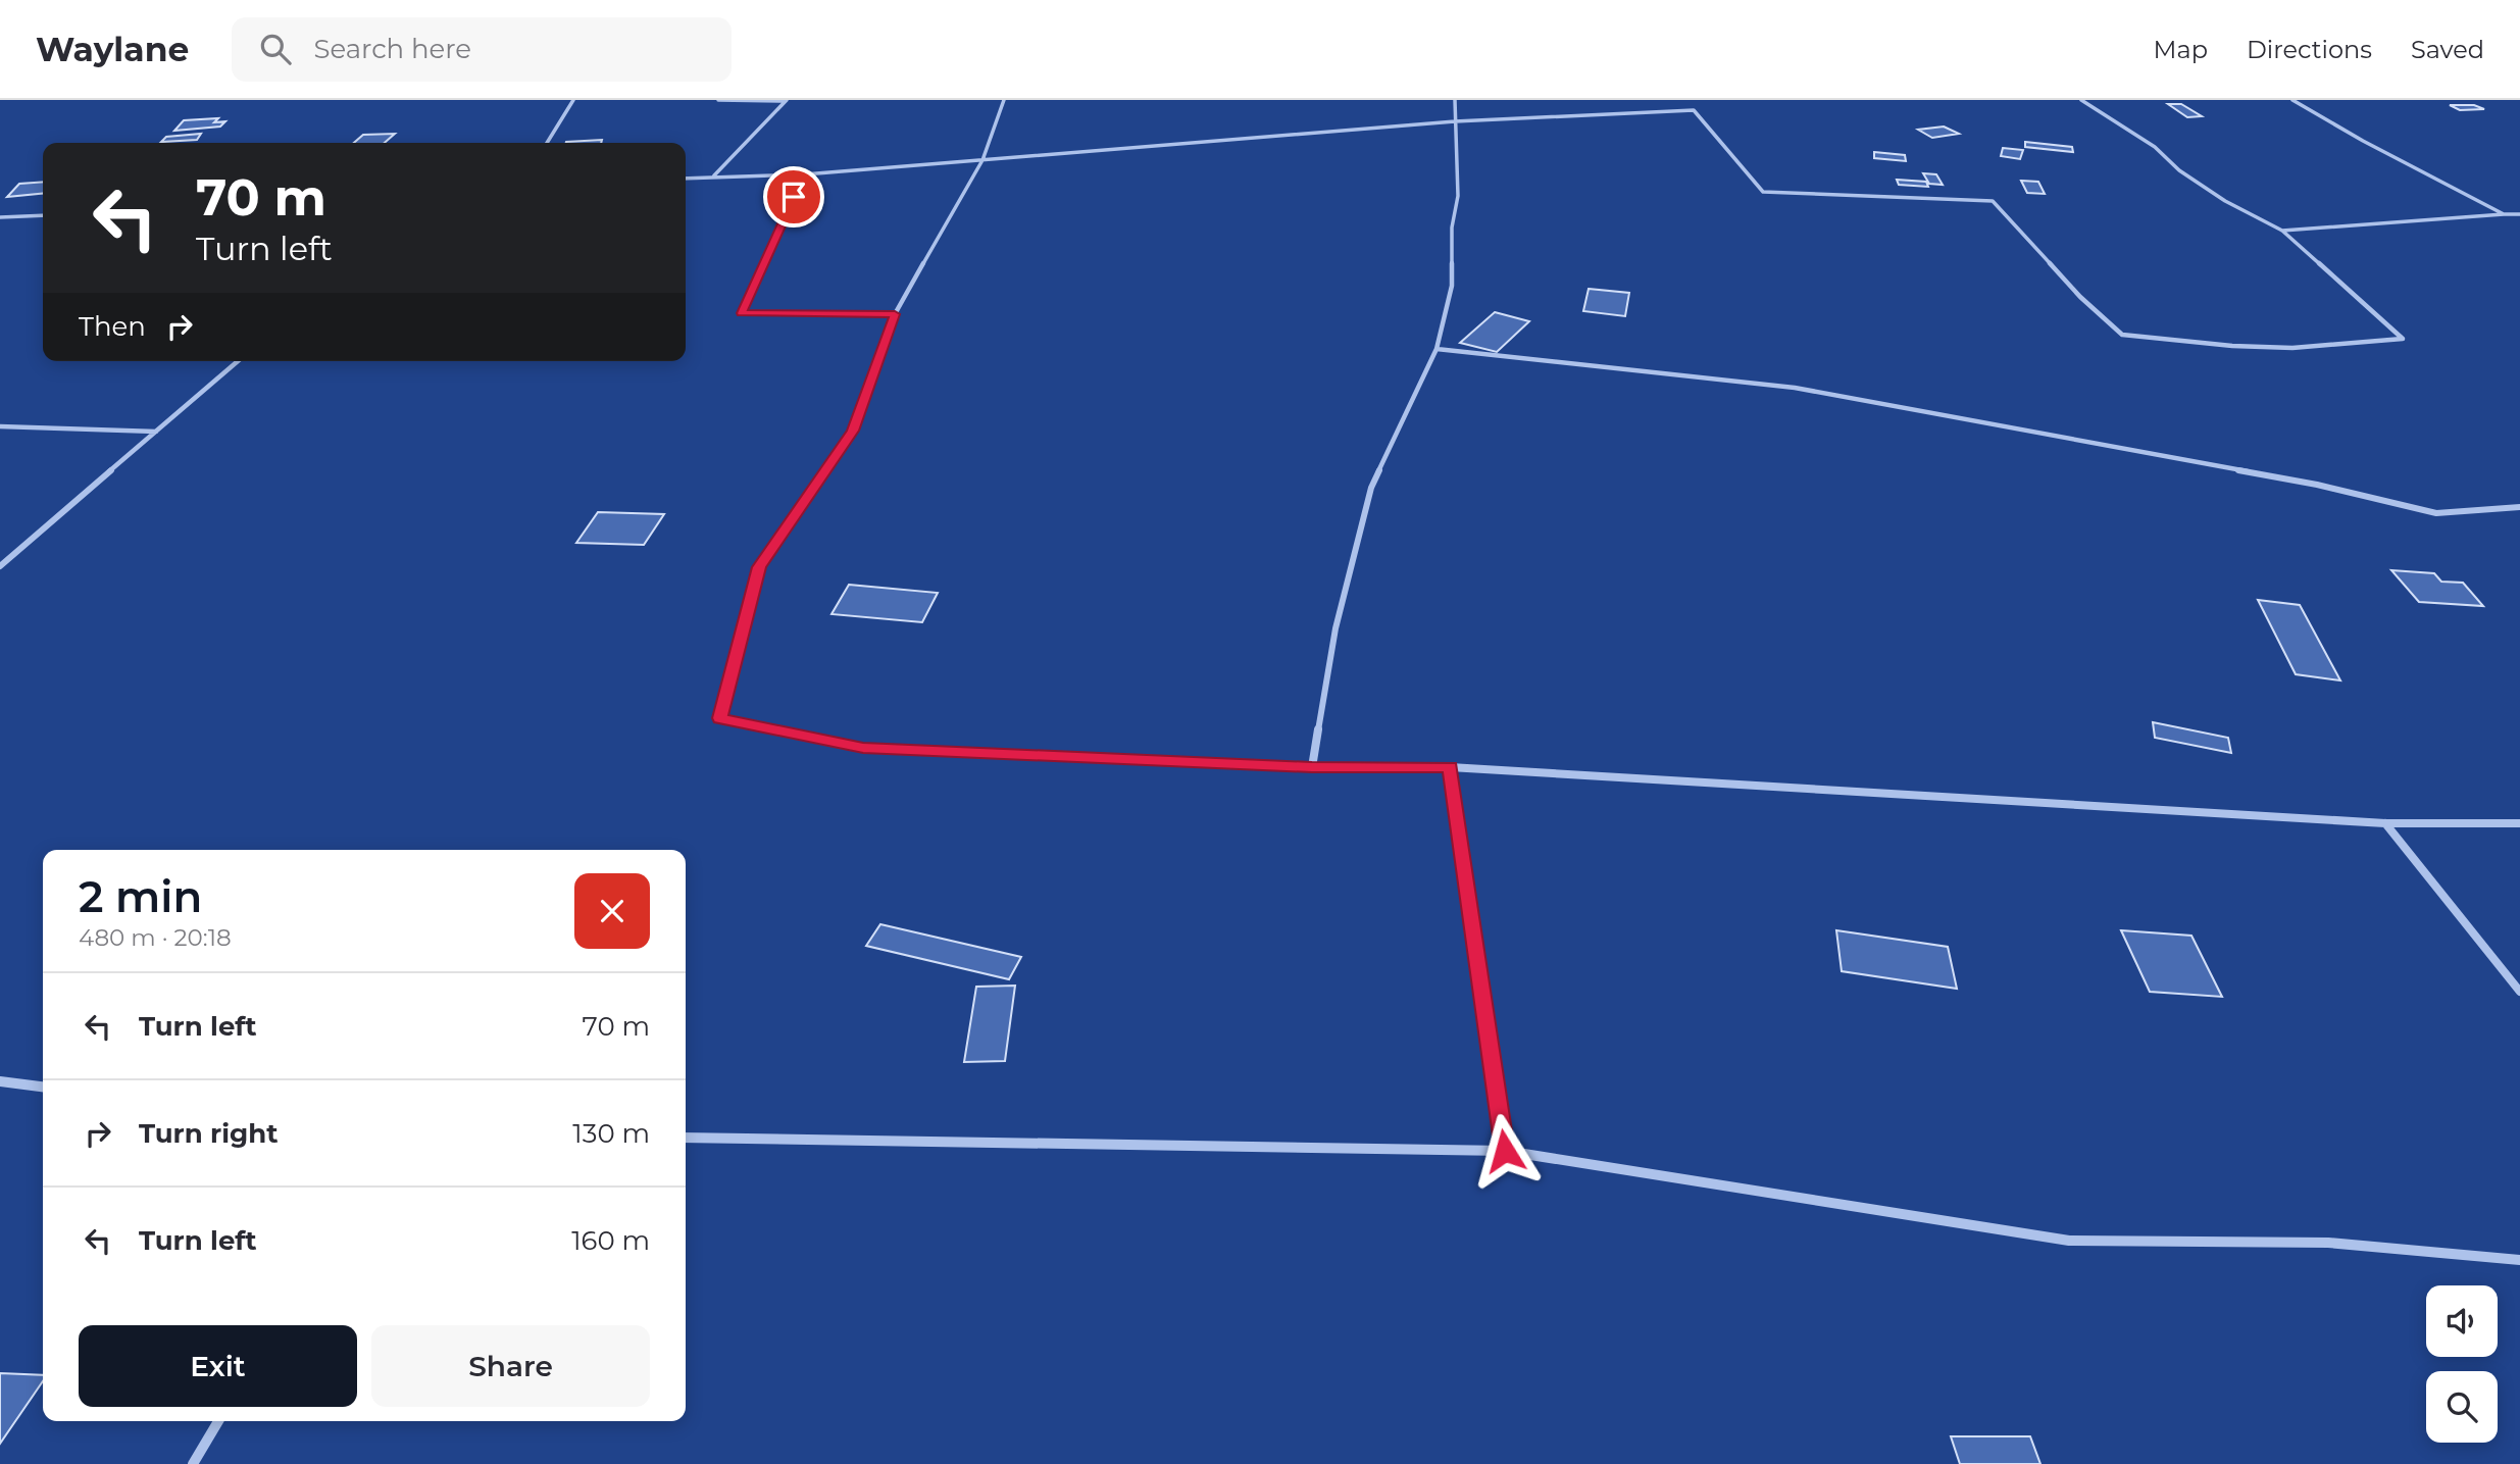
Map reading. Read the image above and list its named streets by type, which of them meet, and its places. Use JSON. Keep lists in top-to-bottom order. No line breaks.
{"page":{"header":"Waylane","search":"Search here","nav":["Map","Directions","Saved"],"turn":["70 m","Turn left"],"then":"Then","heading":["2 min","480 m · 20:18"],"list":[{"name":"Turn left","value":"70 m"},{"name":"Turn right","value":"130 m"},{"name":"Turn left","value":"160 m"}],"buttons":["Exit","Share"]}}
